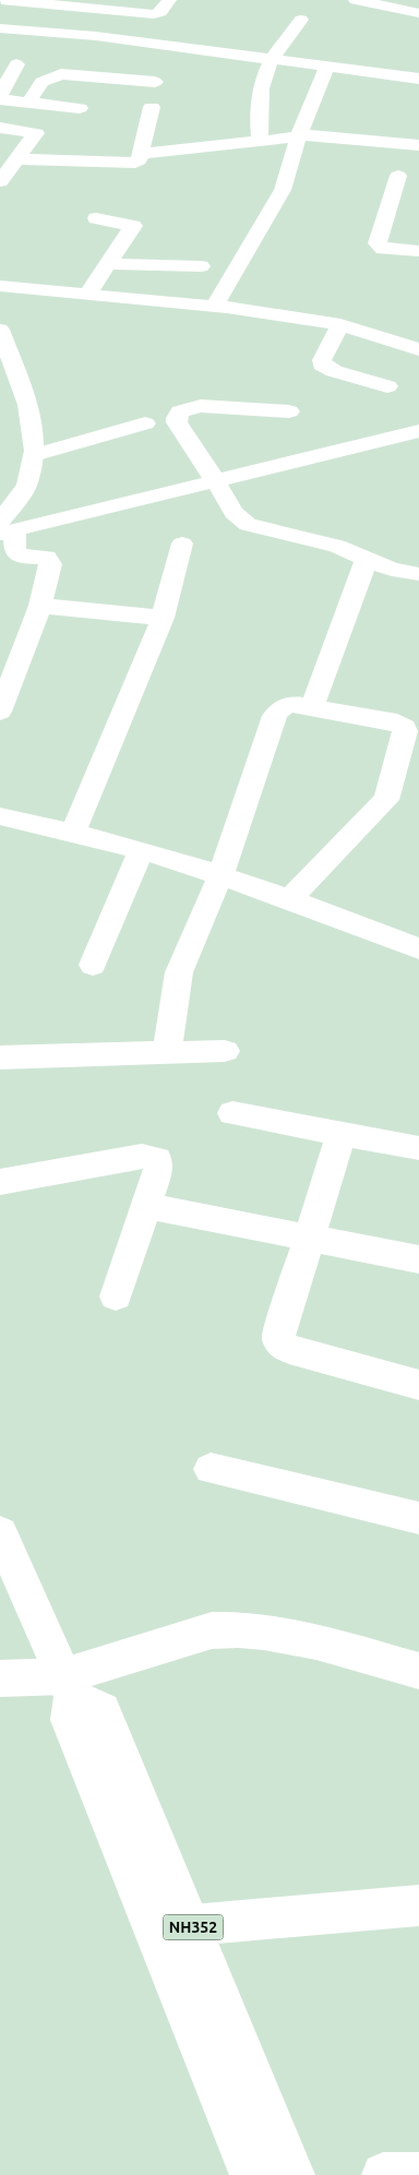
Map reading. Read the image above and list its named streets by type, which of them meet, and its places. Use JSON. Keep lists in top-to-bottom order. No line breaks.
{"streets":{"main road":["NH352"]}}
